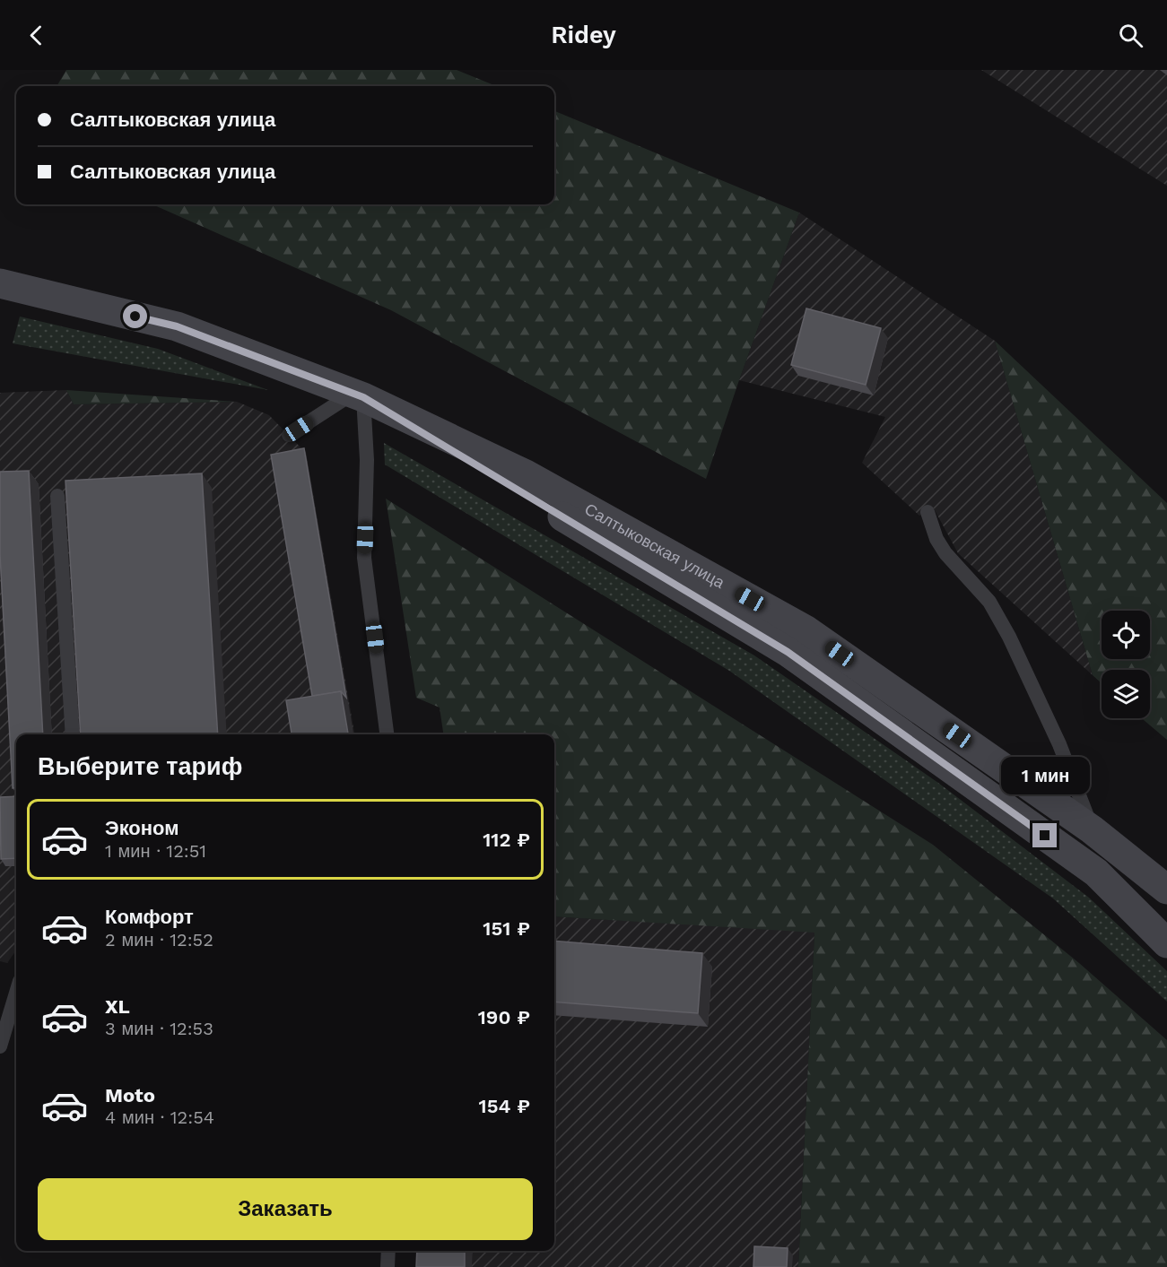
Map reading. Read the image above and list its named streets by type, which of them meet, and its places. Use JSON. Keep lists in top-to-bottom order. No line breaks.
{"streets":{"main road":["Салтыковская улица"]},"page":{"header":"Ridey","banner":["Салтыковская улица","Салтыковская улица"],"heading":"Выберите тариф","bubble":"1 мин","list":[{"name":"Эконом","note":"1 мин · 12:51","value":"112 ₽"},{"name":"Комфорт","note":"2 мин · 12:52","value":"151 ₽"},{"name":"XL","note":"3 мин · 12:53","value":"190 ₽"},{"name":"Moto","note":"4 мин · 12:54","value":"154 ₽"}],"buttons":"Заказать"}}
